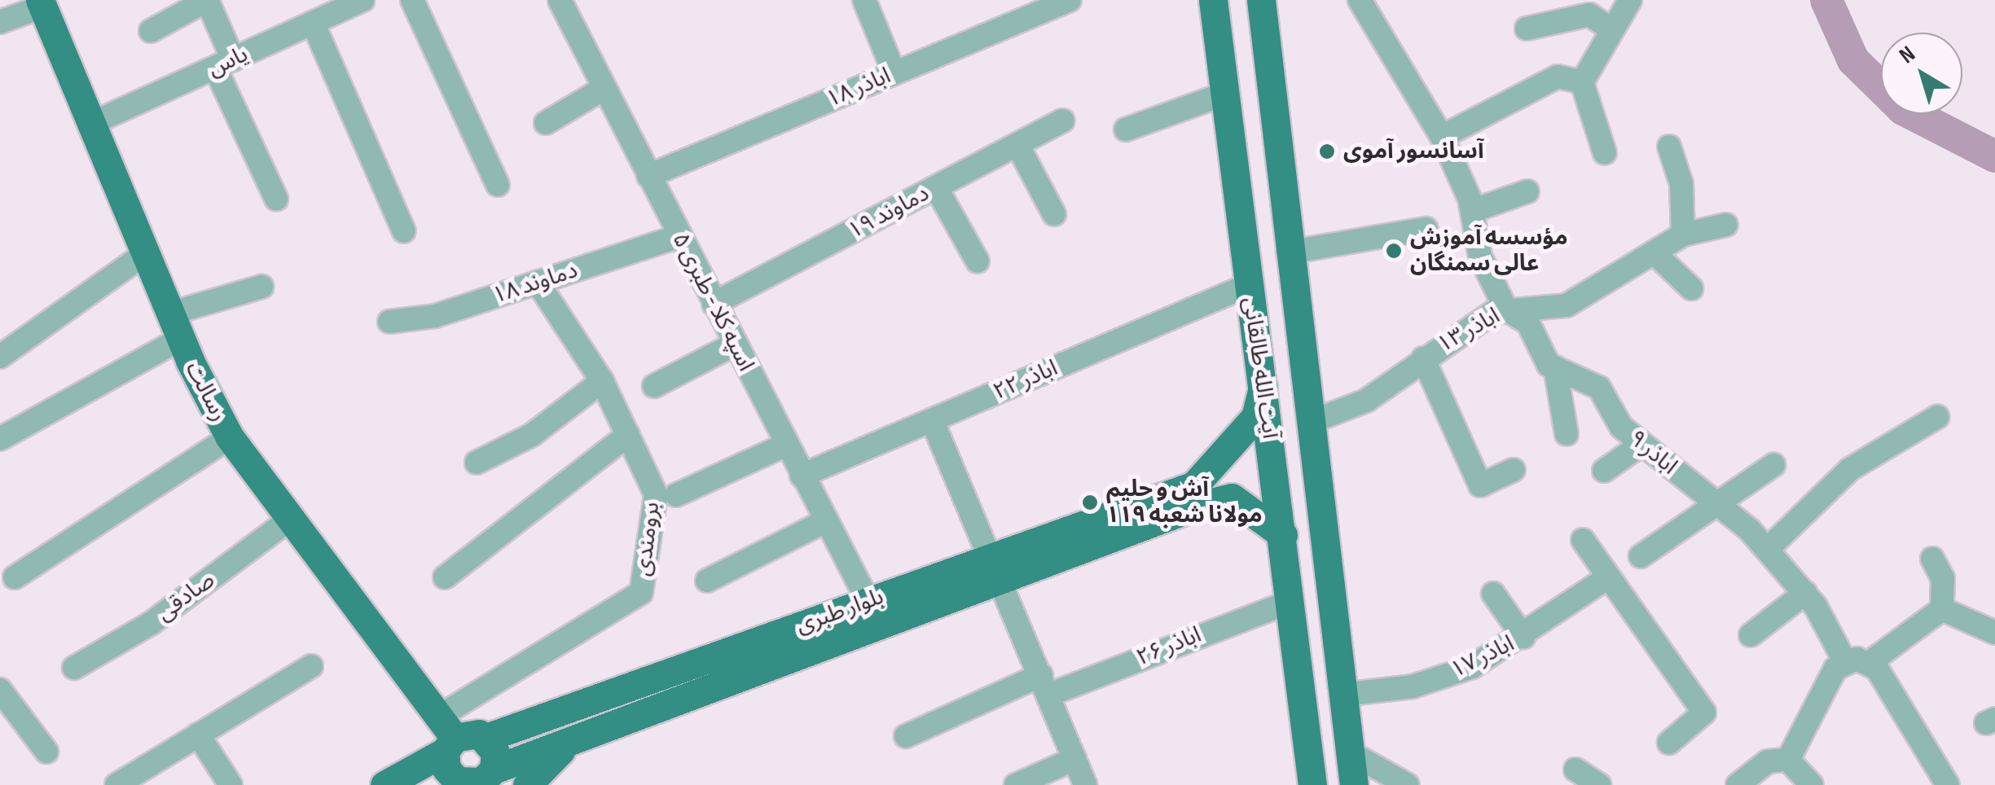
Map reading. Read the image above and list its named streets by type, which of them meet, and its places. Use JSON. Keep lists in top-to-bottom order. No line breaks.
{"streets":{"main road":["آیت الله طالقانی","رسالت","بلوار طبری"],"street":["یاس","اباذر ۱۸","دماوند ۱۹","دماوند ۱۸","اسپه کلا - طبری ۵","اباذر ۱۳","اباذر ۲۲","اباذر ۹","برومندی","صادقی","اباذر ۲۶","اباذر ۱۷"]},"crossings":[["یاس","رسالت"],["اباذر ۱۸","اسپه کلا - طبری ۵"],["دماوند ۱۹","اسپه کلا - طبری ۵"],["دماوند ۱۸","اسپه کلا - طبری ۵"],["دماوند ۱۸","برومندی"],["اسپه کلا - طبری ۵","اباذر ۲۲"],["اسپه کلا - طبری ۵","بلوار طبری"],["اباذر ۱۳","آیت الله طالقانی"],["آیت الله طالقانی","اباذر ۲۲"],["آیت الله طالقانی","بلوار طبری"],["آیت الله طالقانی","اباذر ۲۶"],["آیت الله طالقانی","اباذر ۱۷"],["رسالت","برومندی"],["رسالت","صادقی"],["رسالت","بلوار طبری"],["برومندی","بلوار طبری"]],"places":["آسانسور آموی","مؤسسه آموزش عالی سمنگان","آش و حلیم مولانا شعبه ۱۱۹"],"north":"top left"}
